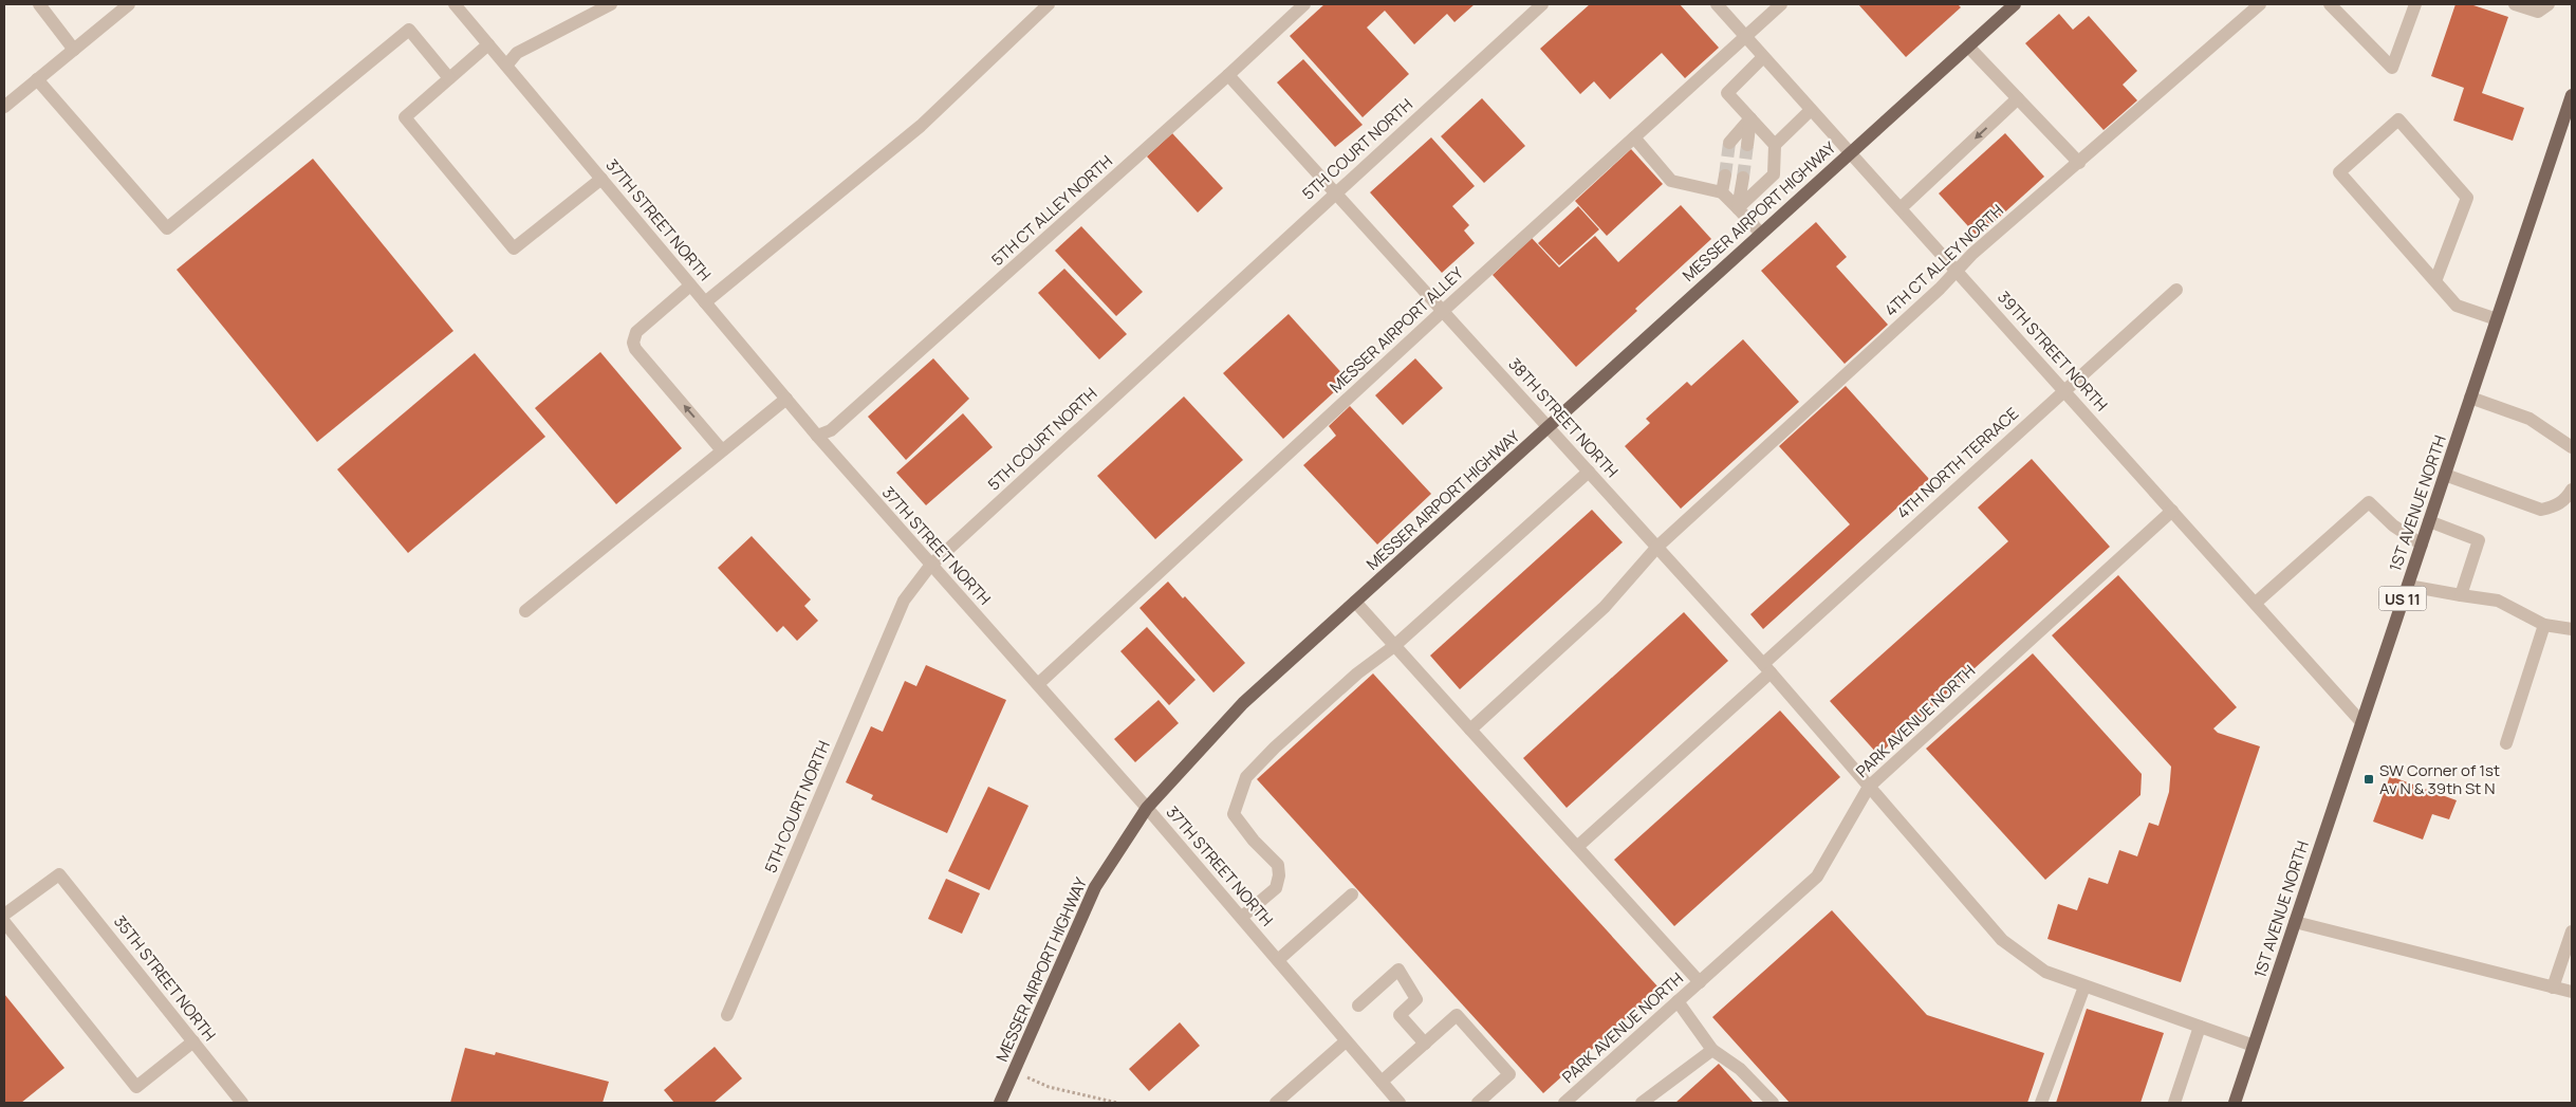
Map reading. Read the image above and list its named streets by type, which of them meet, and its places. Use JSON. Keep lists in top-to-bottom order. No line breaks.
{"streets":{"main road":["MESSER AIRPORT HIGHWAY","1ST AVENUE NORTH","US 11"],"street":["5TH COURT NORTH","5TH CT ALLEY NORTH","37TH STREET NORTH","4TH CT ALLEY NORTH","MESSER AIRPORT ALLEY","39TH STREET NORTH","38TH STREET NORTH","4TH NORTH TERRACE","PARK AVENUE NORTH","35TH STREET NORTH"]},"crossings":[["5TH COURT NORTH","37TH STREET NORTH"],["5TH COURT NORTH","38TH STREET NORTH"],["5TH CT ALLEY NORTH","37TH STREET NORTH"],["5TH CT ALLEY NORTH","38TH STREET NORTH"],["MESSER AIRPORT HIGHWAY","37TH STREET NORTH"],["MESSER AIRPORT HIGHWAY","39TH STREET NORTH"],["MESSER AIRPORT HIGHWAY","38TH STREET NORTH"],["37TH STREET NORTH","MESSER AIRPORT ALLEY"],["4TH CT ALLEY NORTH","39TH STREET NORTH"],["4TH CT ALLEY NORTH","38TH STREET NORTH"],["MESSER AIRPORT ALLEY","39TH STREET NORTH"],["MESSER AIRPORT ALLEY","38TH STREET NORTH"],["39TH STREET NORTH","4TH NORTH TERRACE"],["39TH STREET NORTH","1ST AVENUE NORTH"],["39TH STREET NORTH","PARK AVENUE NORTH"],["38TH STREET NORTH","4TH NORTH TERRACE"],["38TH STREET NORTH","1ST AVENUE NORTH"],["38TH STREET NORTH","PARK AVENUE NORTH"]],"places":{"transit":["SW Corner of 1st Av N & 39th St N"]}}
